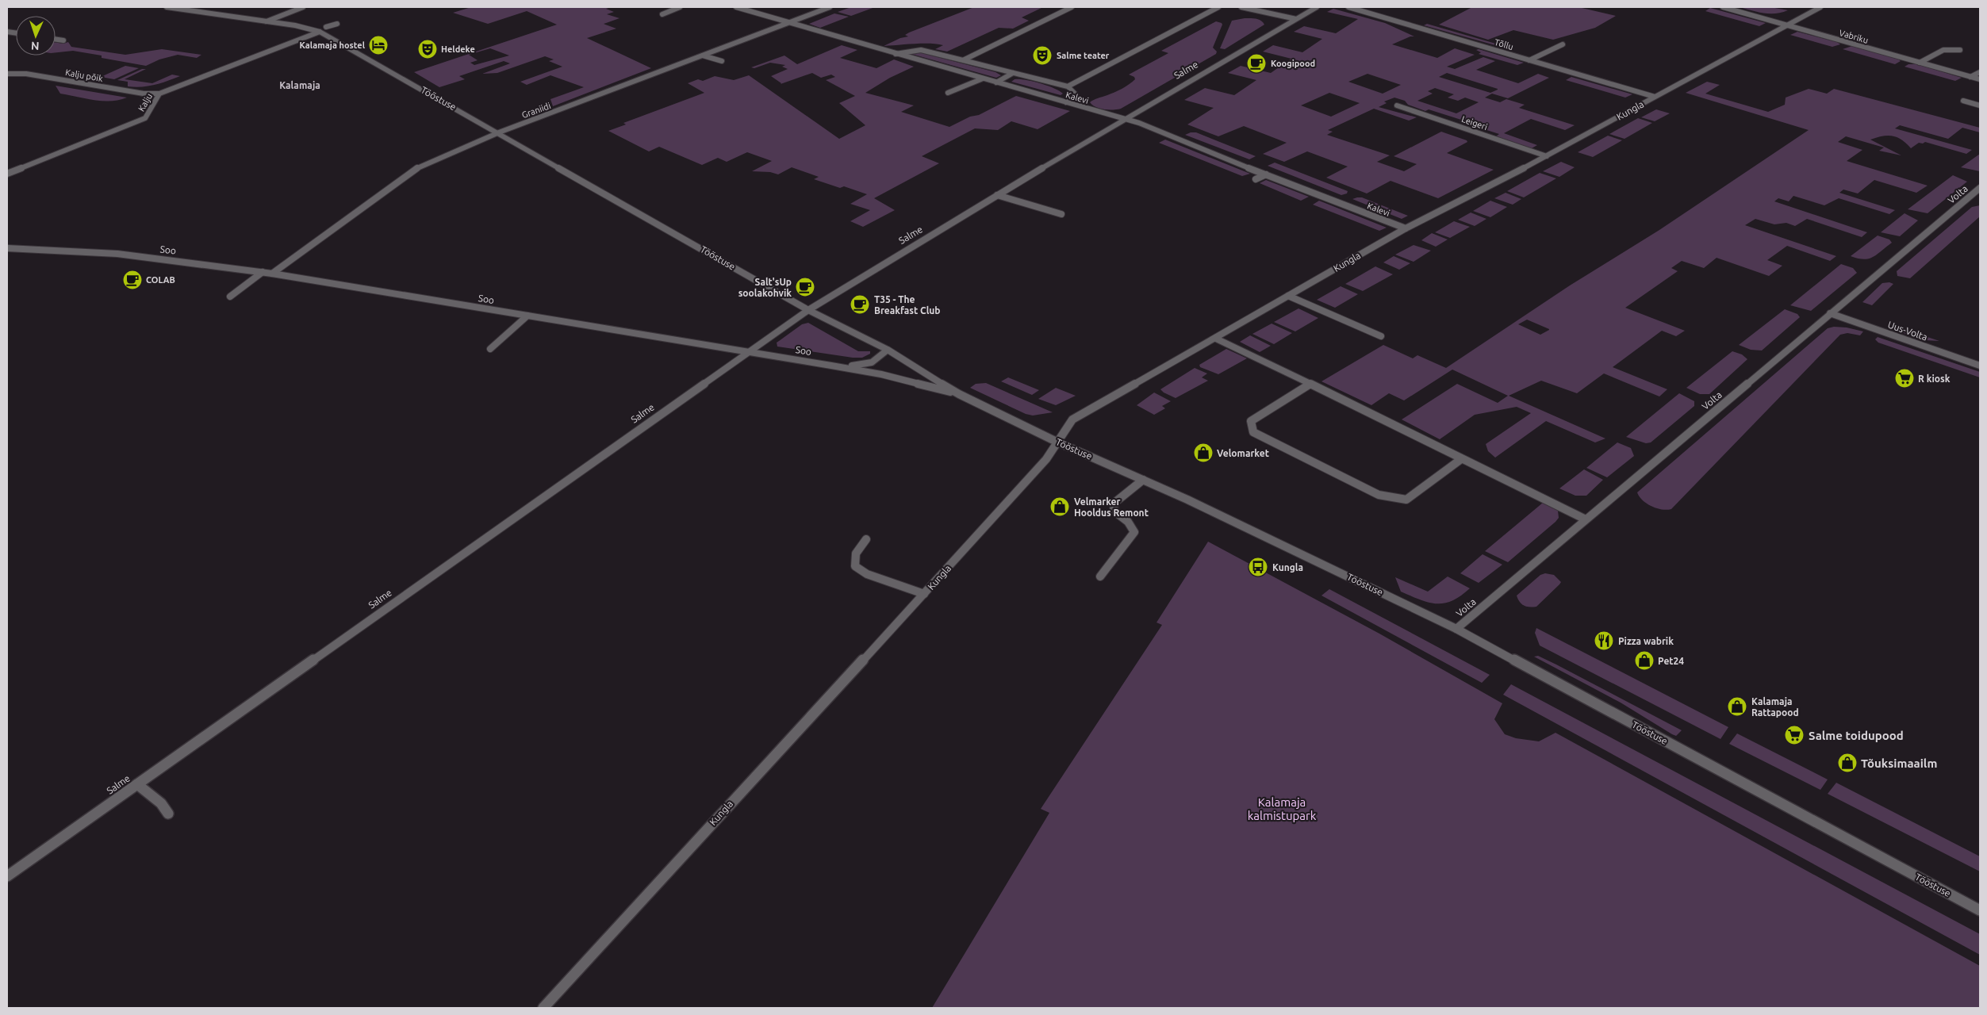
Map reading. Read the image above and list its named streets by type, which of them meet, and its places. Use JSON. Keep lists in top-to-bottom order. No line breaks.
{"streets":{"street":["Vabriku","Tõllu","Salme","Kalju põik","Kalevi","Tööstuse","Kalju","Graniidi","Kungla","Leigeri","Volta","Soo","Uus-Volta"]},"crossings":[["Vabriku","Kungla"],["Tõllu","Kungla"],["Salme","Kalevi"],["Salme","Tööstuse"],["Salme","Soo"],["Kalju põik","Kalju"],["Kalevi","Graniidi"],["Kalevi","Kungla"],["Tööstuse","Kalju"],["Tööstuse","Graniidi"],["Tööstuse","Kungla"],["Tööstuse","Volta"],["Tööstuse","Soo"],["Graniidi","Soo"],["Kungla","Leigeri"],["Volta","Uus-Volta"]],"districts":["Kalamaja"],"parks":["Kalamaja kalmistupark"],"places":{"hotel":["Kalamaja hostel"],"theatre":["Heldeke","Salme teater"],"cafe":["Koogipood","COLAB","Salt'sUp soolakohvik","T35 - The Breakfast Club"],"supermarket":["R kiosk","Salme toidupood"],"shop":["Velomarket","Velmarker Hooldus Remont","Pet24","Kalamaja Rattapood","Tõuksimaailm"],"bus stop":["Kungla"],"restaurant":["Pizza wabrik"]},"north":"bottom"}
